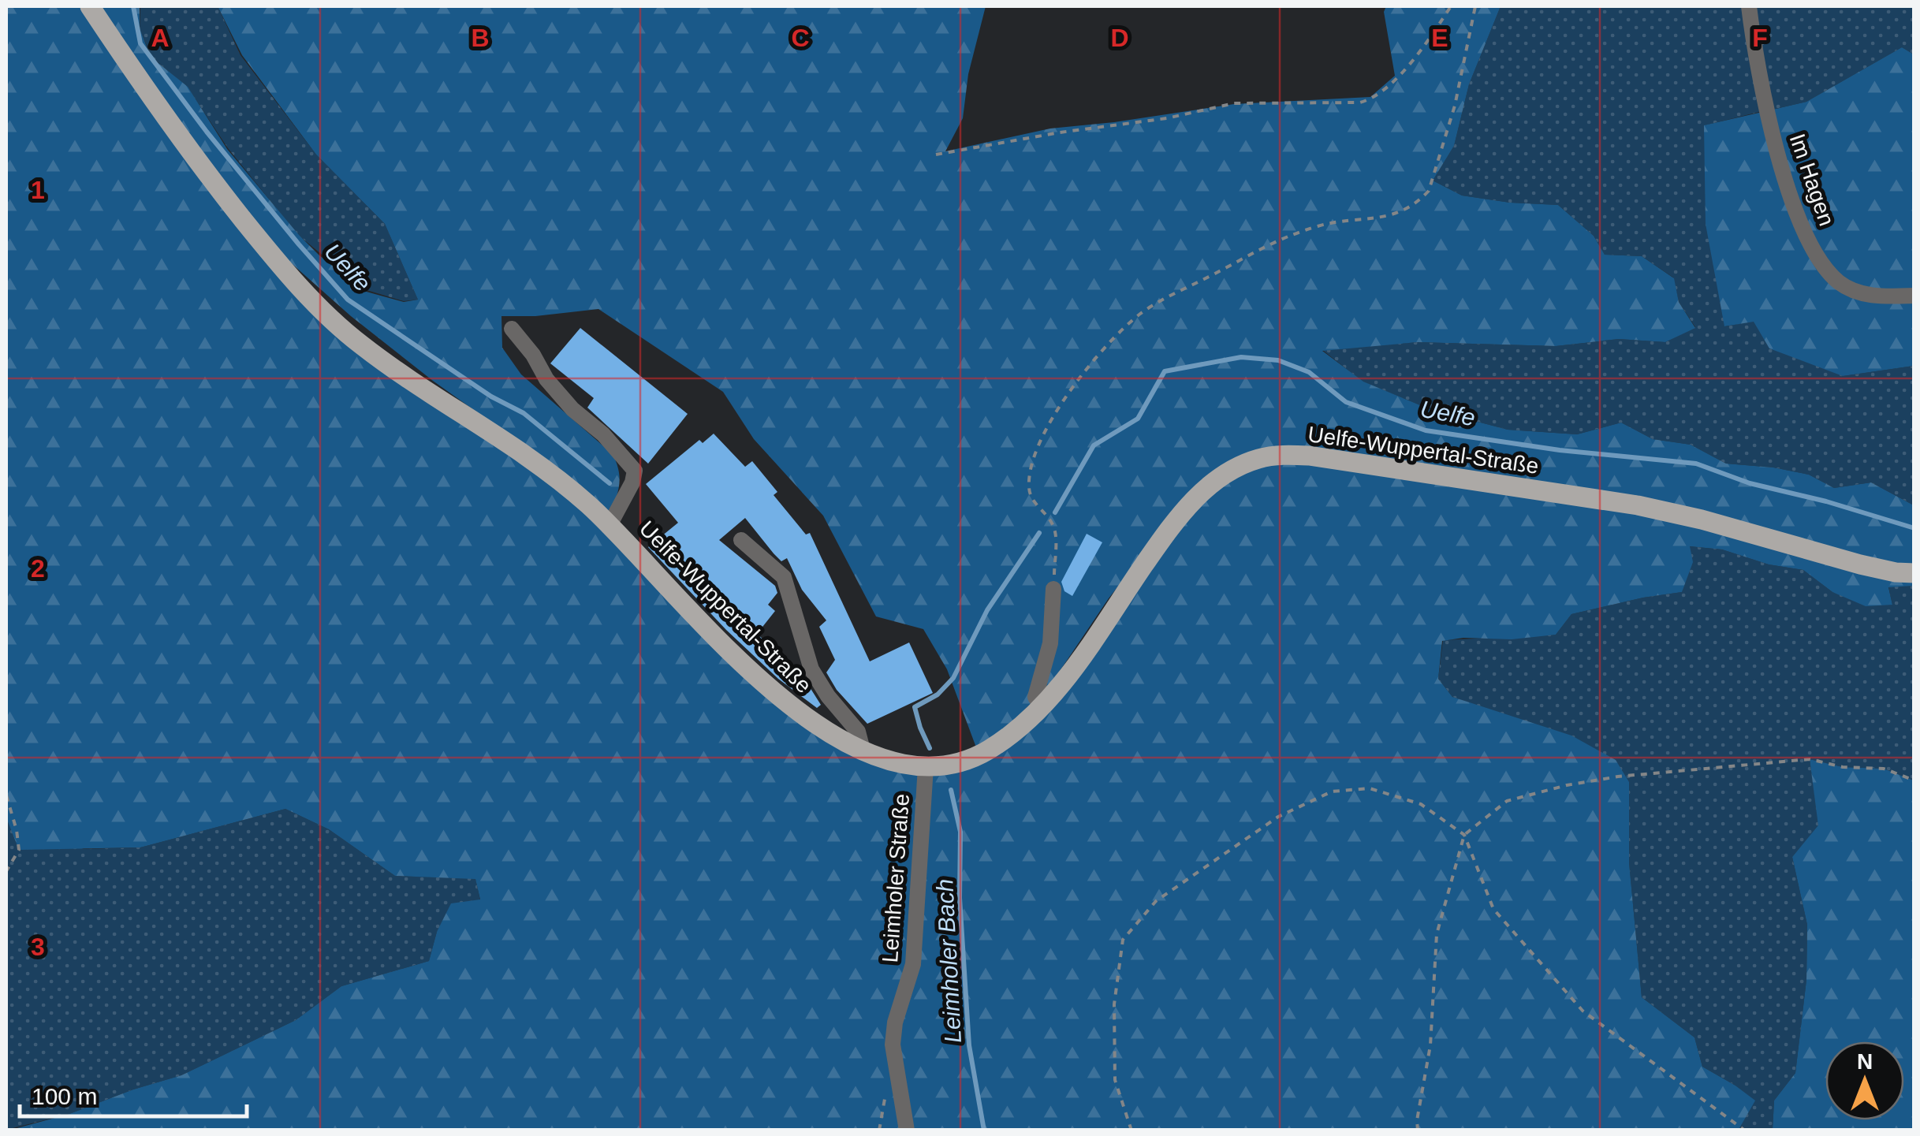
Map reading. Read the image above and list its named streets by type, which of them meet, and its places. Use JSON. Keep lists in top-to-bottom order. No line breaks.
{"streets":{"main road":["Uelfe-Wuppertal-Straße"],"street":["Im Hagen","Leimholer Straße"]},"crossings":[["Uelfe-Wuppertal-Straße","Leimholer Straße"]],"water":["Uelfe","Leimholer Bach"],"scale_bar":"100 m","north":"top","grid":{"columns":["A","B","C","D","E","F"],"rows":["1","2","3"]}}
